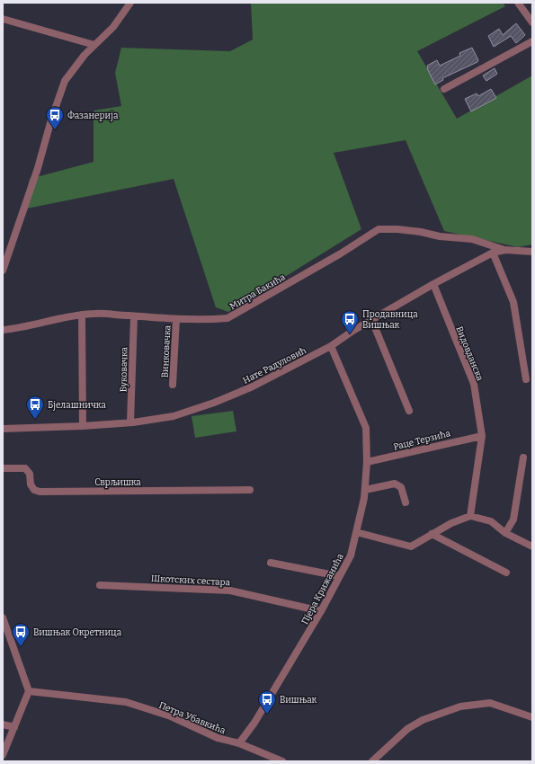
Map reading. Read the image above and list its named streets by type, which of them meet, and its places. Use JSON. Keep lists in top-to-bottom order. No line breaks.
{"streets":{"street":["Митра Бакића","Винковачка","Видовданска","Нате Радуловић","Буковачка","Раце Терзића","Сврљишка","Шкотских сестара","Пјера Крижанића","Петра Убавкића"]},"crossings":[["Митра Бакића","Винковачка"],["Митра Бакића","Нате Радуловић"],["Митра Бакића","Буковачка"],["Видовданска","Нате Радуловић"],["Видовданска","Раце Терзића"],["Нате Радуловић","Буковачка"],["Нате Радуловић","Пјера Крижанића"],["Раце Терзића","Пјера Крижанића"],["Шкотских сестара","Пјера Крижанића"],["Пјера Крижанића","Петра Убавкића"]],"places":{"bus stop":["Фазанерија","Продавница Вишњак","Бјелашничка","Вишњак Окретница","Вишњак"]}}
